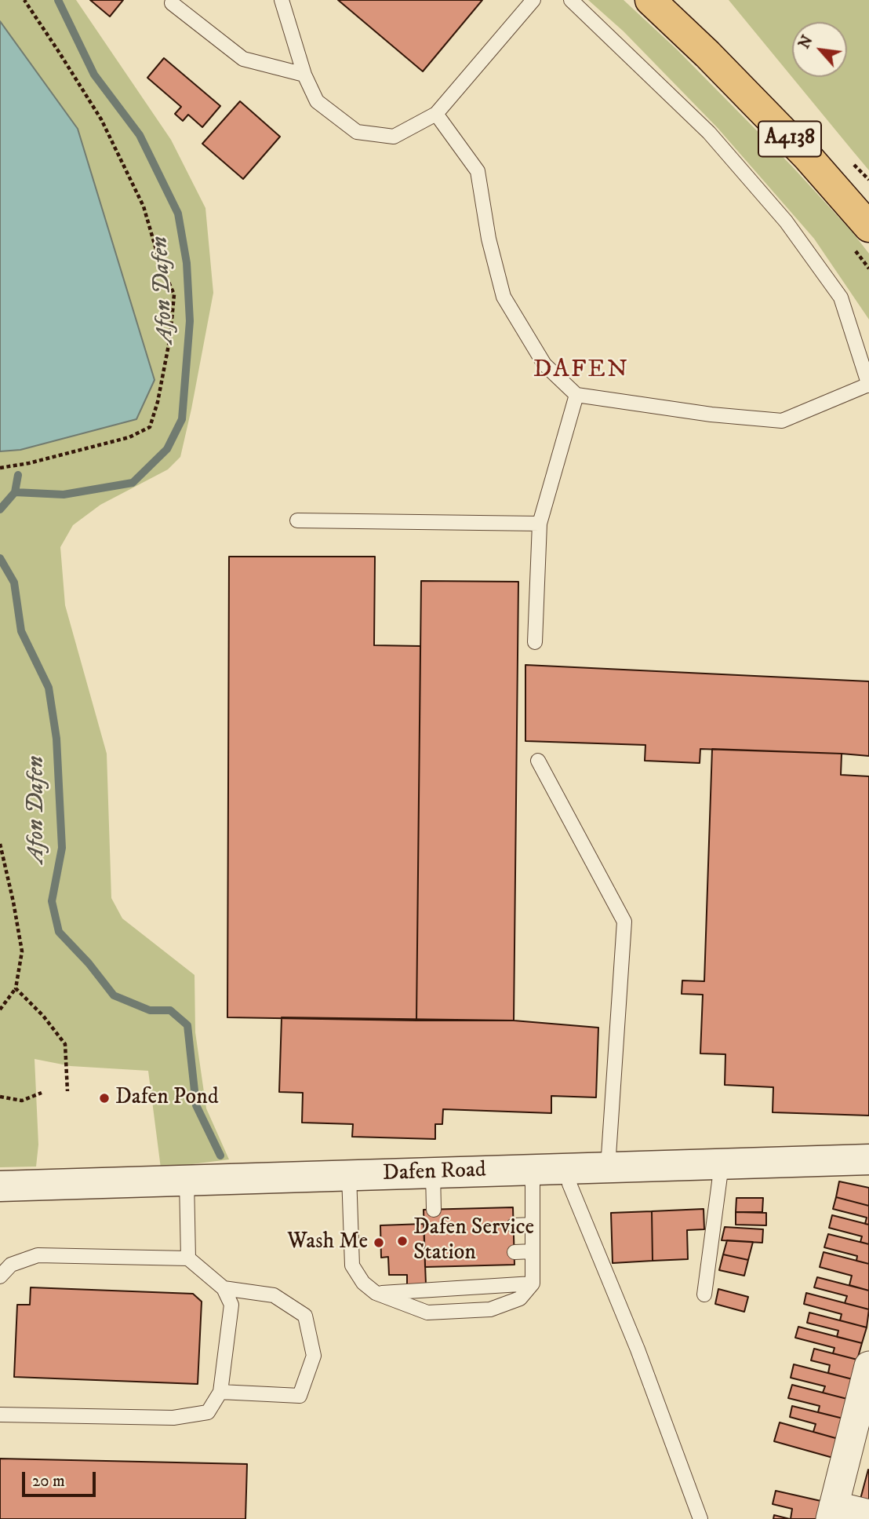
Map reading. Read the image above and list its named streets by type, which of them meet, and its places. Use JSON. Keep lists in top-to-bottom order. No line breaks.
{"streets":{"highway":["A4138"],"street":["Dafen Road"]},"districts":["DAFEN"],"water":["Afon Dafen"],"places":["Dafen Pond","Dafen Service Station","Wash Me"],"scale_bar":"20 m","north":"top left"}
